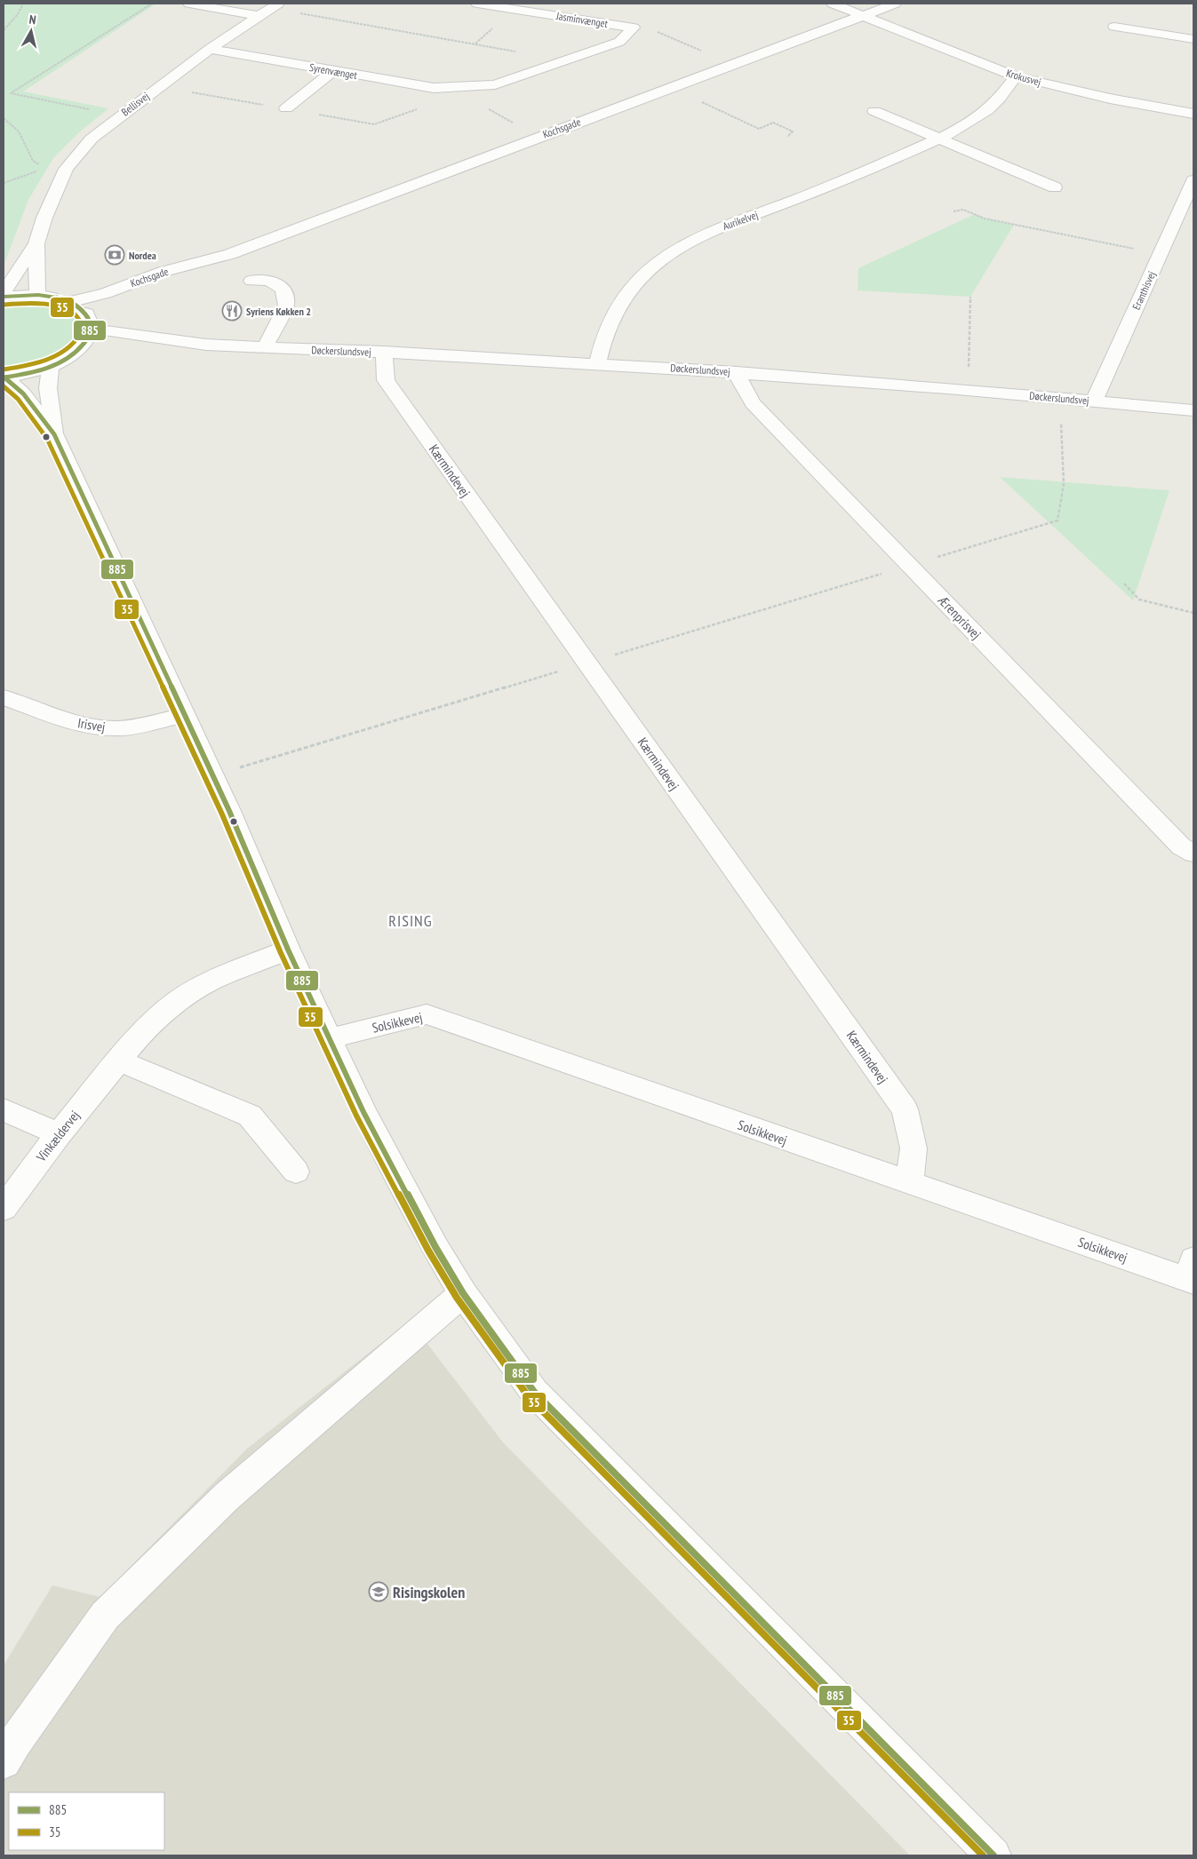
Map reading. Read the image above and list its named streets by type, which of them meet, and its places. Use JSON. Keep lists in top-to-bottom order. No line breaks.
{"streets":{"street":["Jasminvænget","Syrenvænget","Krokusvej","Bellisvej","Kochsgade","Aurikelvej","Eranthisvej","Døckerslundsvej","Kærmindevej","Ærenprisvej","Irisvej","Solsikkevej","Vinkældervej"]},"crossings":[["Jasminvænget","Syrenvænget"],["Syrenvænget","Bellisvej"],["Krokusvej","Kochsgade"],["Krokusvej","Aurikelvej"],["Kochsgade","Døckerslundsvej"],["Aurikelvej","Døckerslundsvej"],["Eranthisvej","Døckerslundsvej"],["Døckerslundsvej","Kærmindevej"],["Døckerslundsvej","Ærenprisvej"],["Kærmindevej","Solsikkevej"]],"districts":["RISING"],"places":{"bank":["Nordea"],"restaurant":["Syriens Køkken 2"],"school or university":["Risingskolen"]},"lines":["transit line 885","transit line 35"],"legend":["885","35"],"north":"top"}
